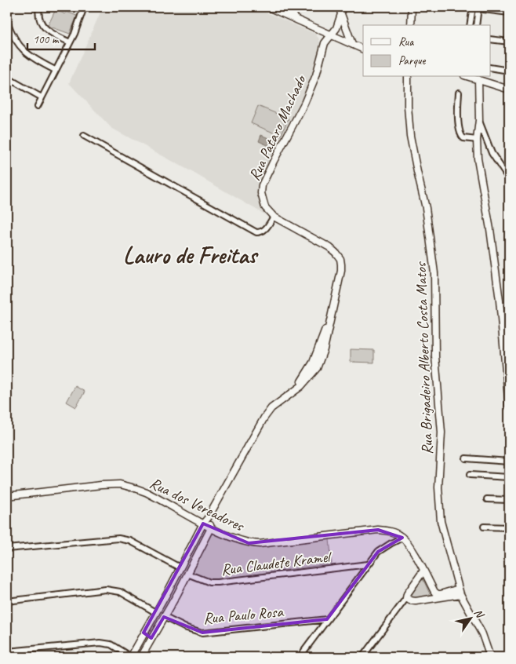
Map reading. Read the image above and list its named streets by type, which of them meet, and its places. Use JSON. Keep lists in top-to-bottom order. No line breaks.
{"streets":{"street":["Rua Pataro Machado","Rua Brigadeiro Alberto Costa Matos","Rua dos Vereadores","Rua Claudete Kramel","Rua Paulo Rosa"]},"crossings":[["Rua Pataro Machado","Rua dos Vereadores"]],"districts":["Lauro de Freitas"],"legend":["Rua","Parque"],"scale_bar":"100 m","north":"top right"}
